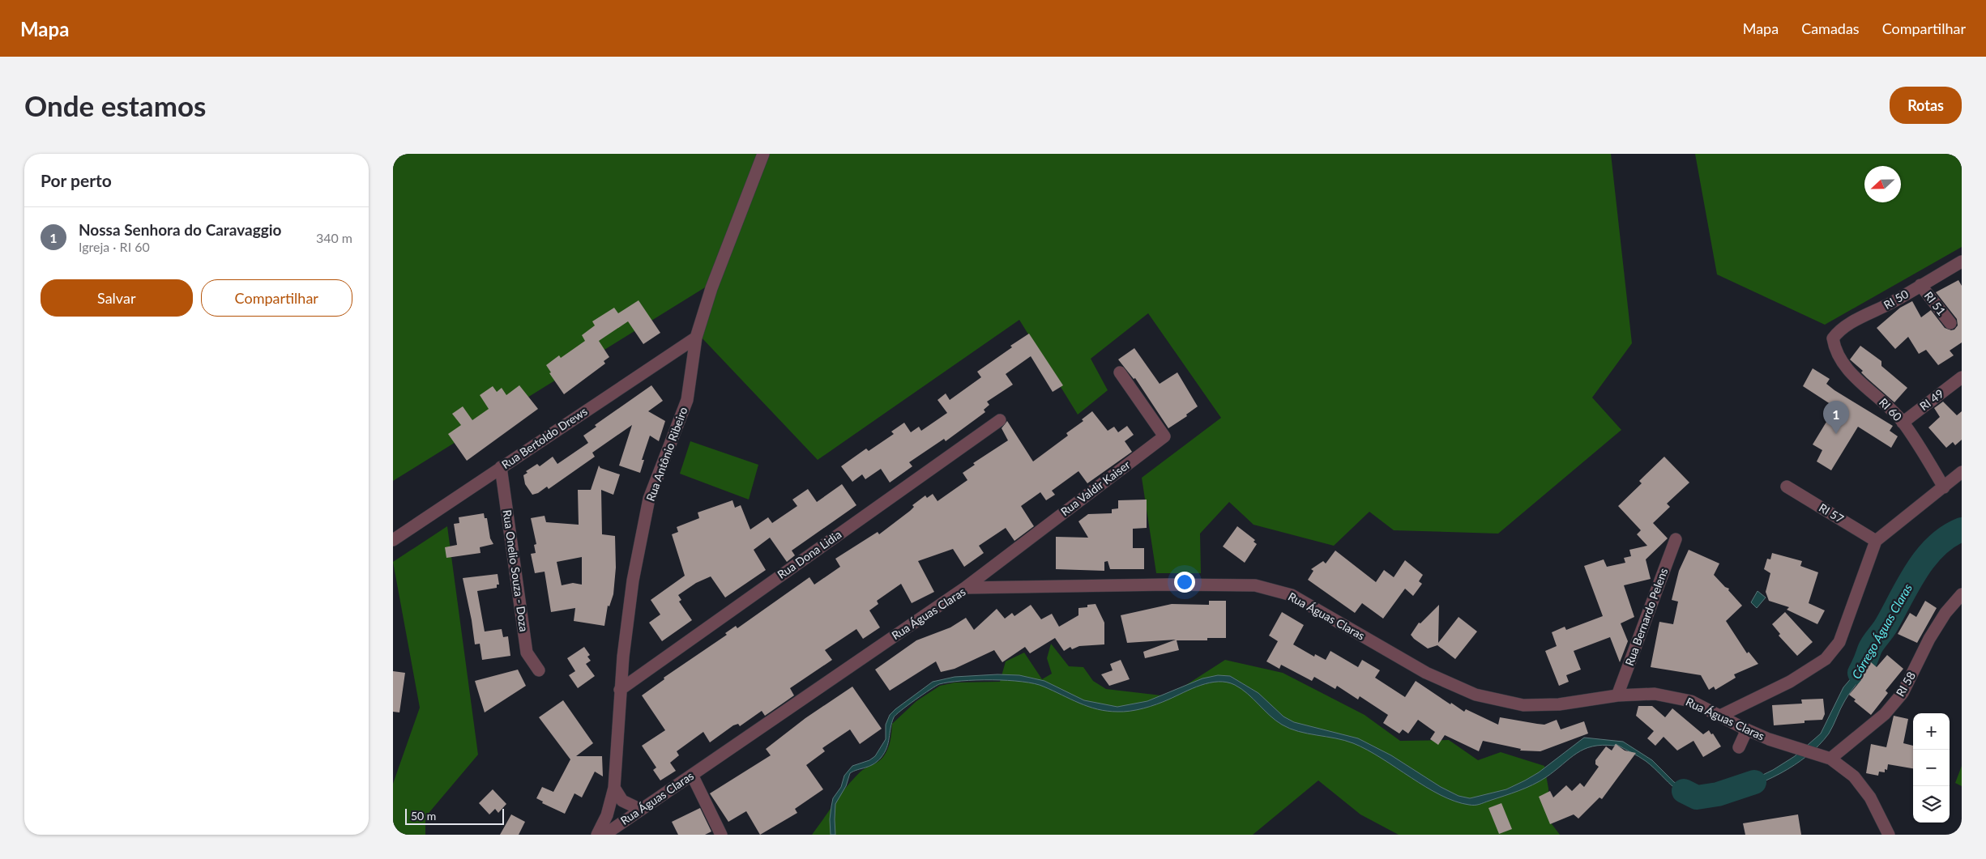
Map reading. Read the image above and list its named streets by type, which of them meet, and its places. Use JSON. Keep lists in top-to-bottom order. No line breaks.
{"streets":{"street":["RI 50","RI 51","RI 49","RI 60","Rua Bertoldo Drews","Rua Antônio Ribeiro","Rua Valdir Kaiser","RI 57","Rua Dona Lidia","Rua Onelio Souza - Doza","Rua Águas Claras","Rua Bernardo Pelens","RI 58"]},"crossings":[["RI 50","RI 51"],["RI 50","RI 60"],["RI 49","RI 60"],["Rua Bertoldo Drews","Rua Antônio Ribeiro"],["Rua Bertoldo Drews","Rua Onelio Souza - Doza"],["Rua Antônio Ribeiro","Rua Dona Lidia"],["Rua Valdir Kaiser","Rua Águas Claras"],["Rua Águas Claras","Rua Bernardo Pelens"],["Rua Águas Claras","RI 58"]],"water":["Córrego Águas Claras"],"scale_bar":"50 m","north":"left","page":{"header":"Mapa","nav":["Mapa","Camadas","Compartilhar"],"buttons":["Rotas",["Salvar","Compartilhar"]],"title":"Onde estamos","heading":"Por perto","list":[{"mark":"1","name":"Nossa Senhora do Caravaggio","note":"Igreja · RI 60","value":"340 m"}],"pins":"1","map_buttons":["+","−"],"scale":"50 m"}}
